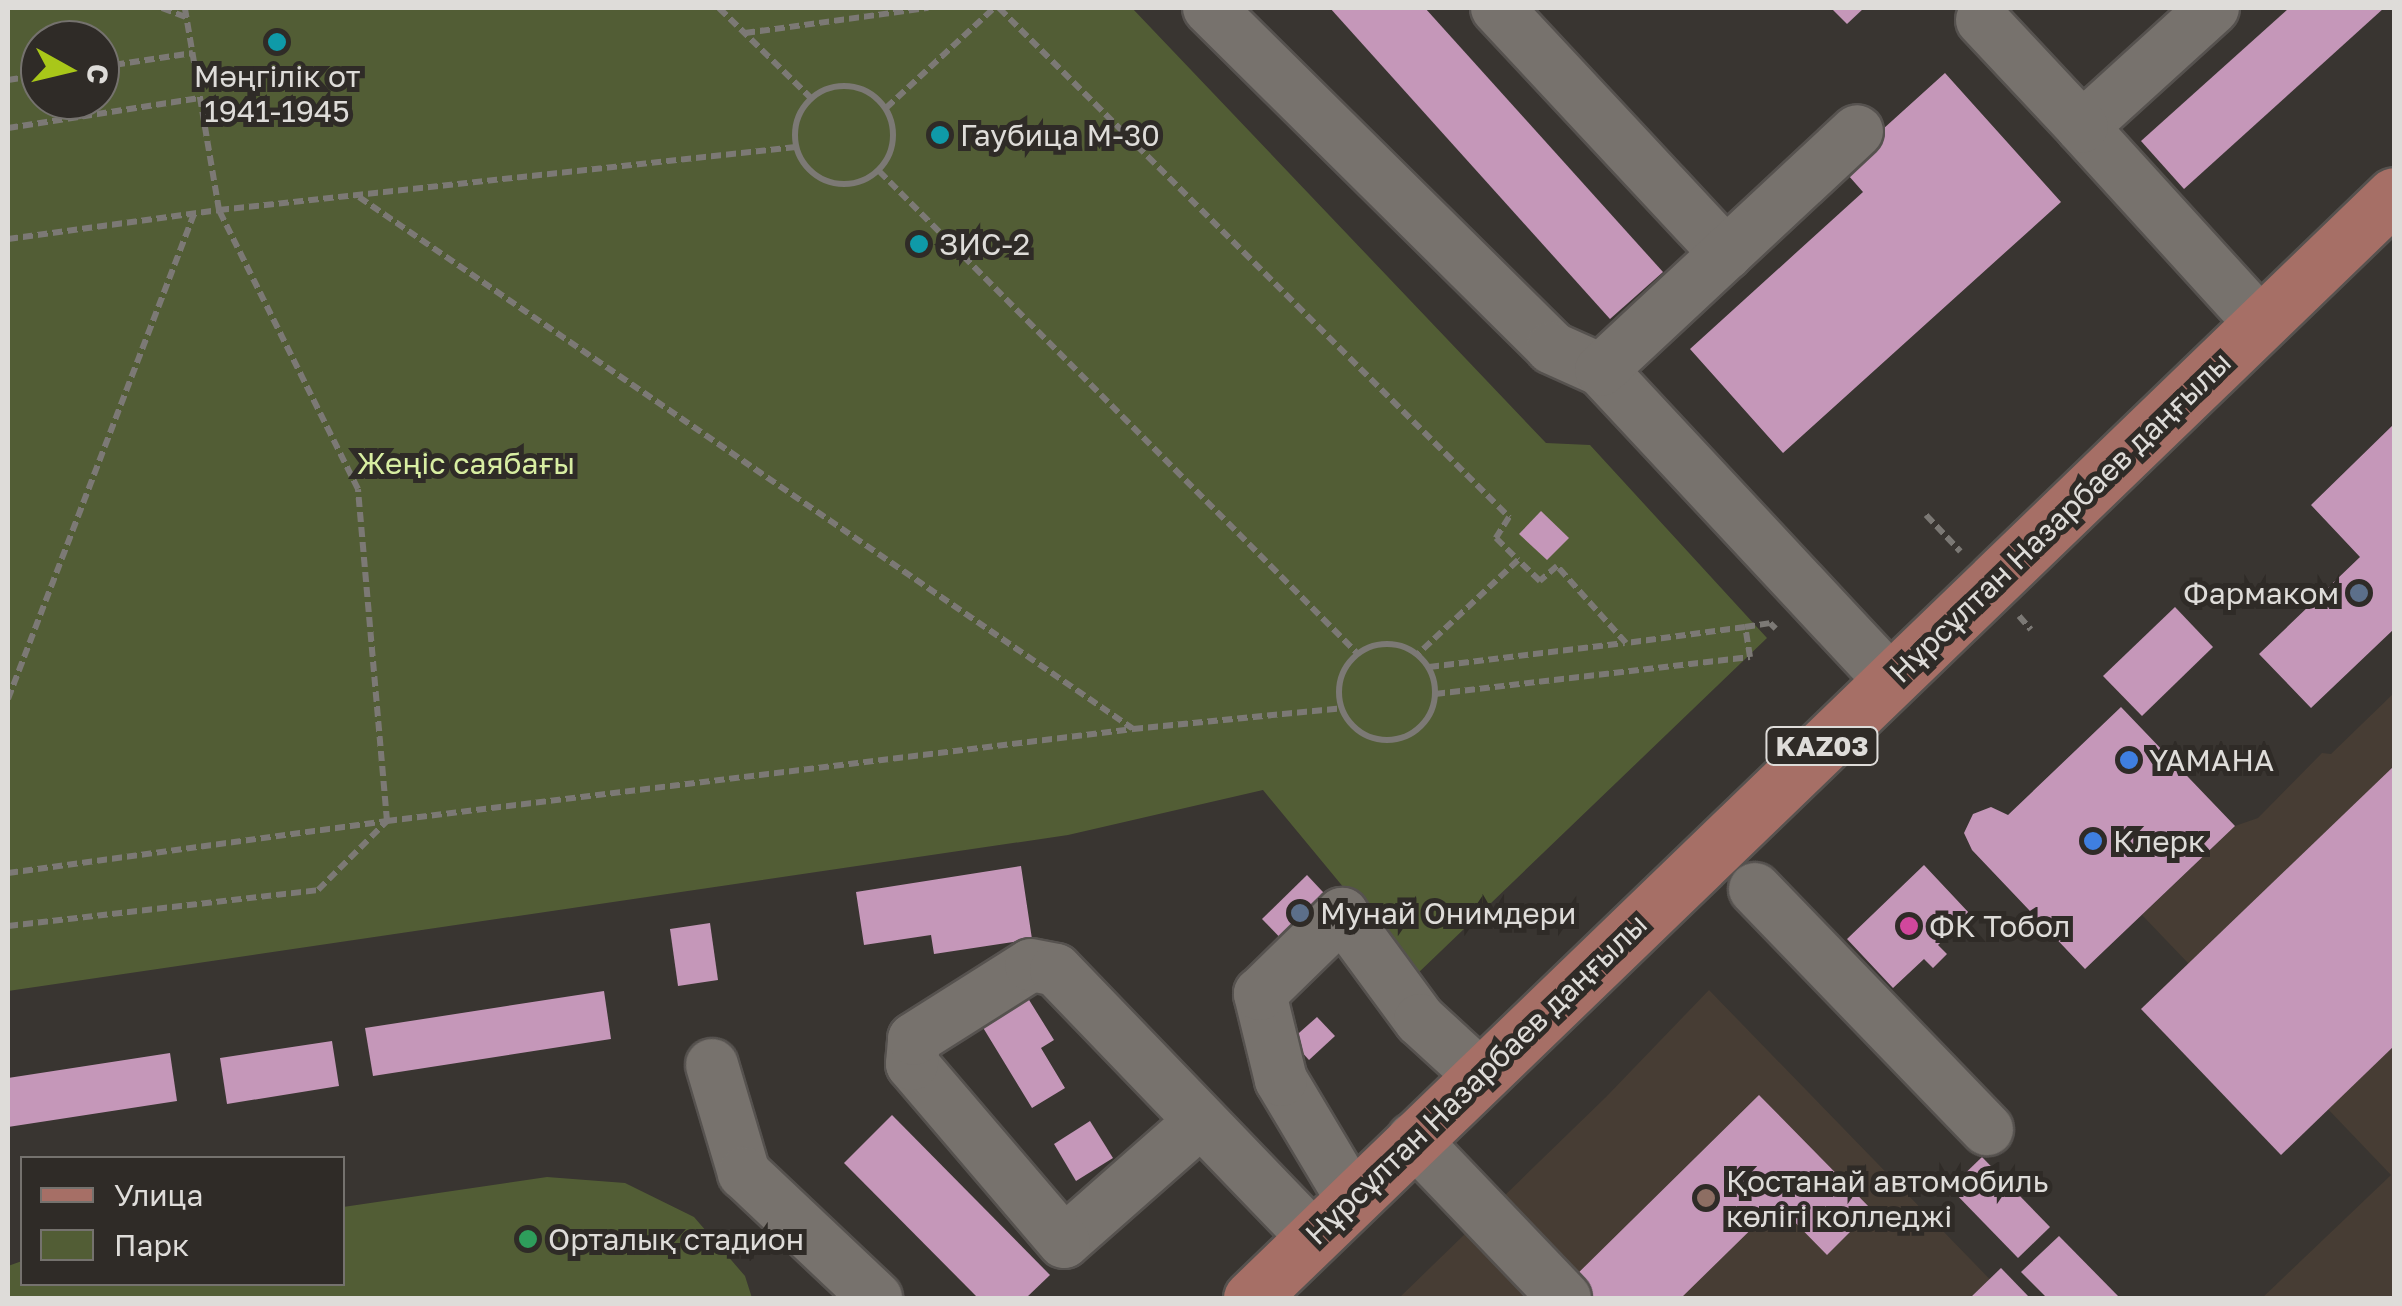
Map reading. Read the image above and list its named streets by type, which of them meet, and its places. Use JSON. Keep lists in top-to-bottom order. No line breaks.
{"streets":{"main road":["Нұрсұлтан Назарбаев даңғылы","KАZ03"]},"parks":["Жеңіс саябағы"],"places":["Мәңгілік от 1941-1945","Гаубица М-30","ЗИС-2","Фармаком","YAMAHA","Клерк","Мунай Онимдери","ФК Тобол","Қостанай автомобиль көлігі колледжі","Орталық стадион"],"legend":["Улица","Парк"],"north":"right"}
